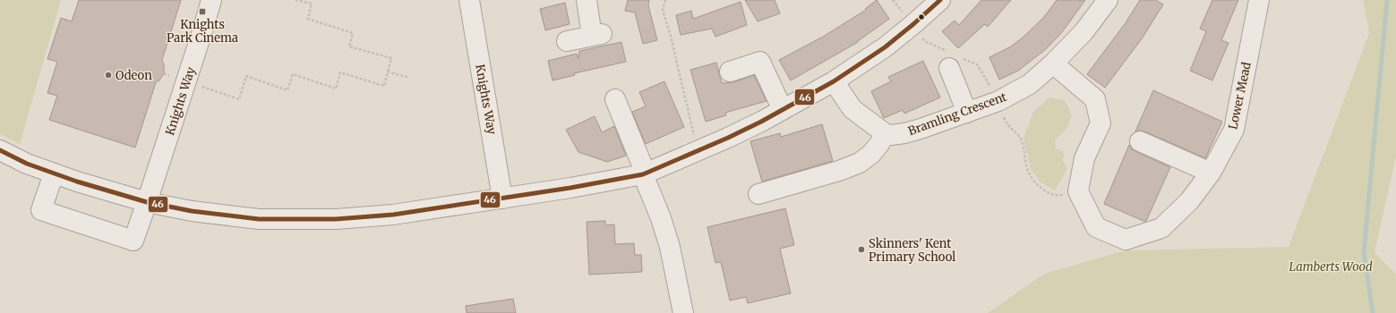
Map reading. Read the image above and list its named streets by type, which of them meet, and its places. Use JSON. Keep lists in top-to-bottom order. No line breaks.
{"streets":{"street":["Lower Mead","Knights Way","Bramling Crescent"]},"parks":["Lamberts Wood"],"places":{"transit":["Knights Park Cinema"],"other":["Odeon","Skinners' Kent Primary School"]},"lines":["transit line 46"]}
